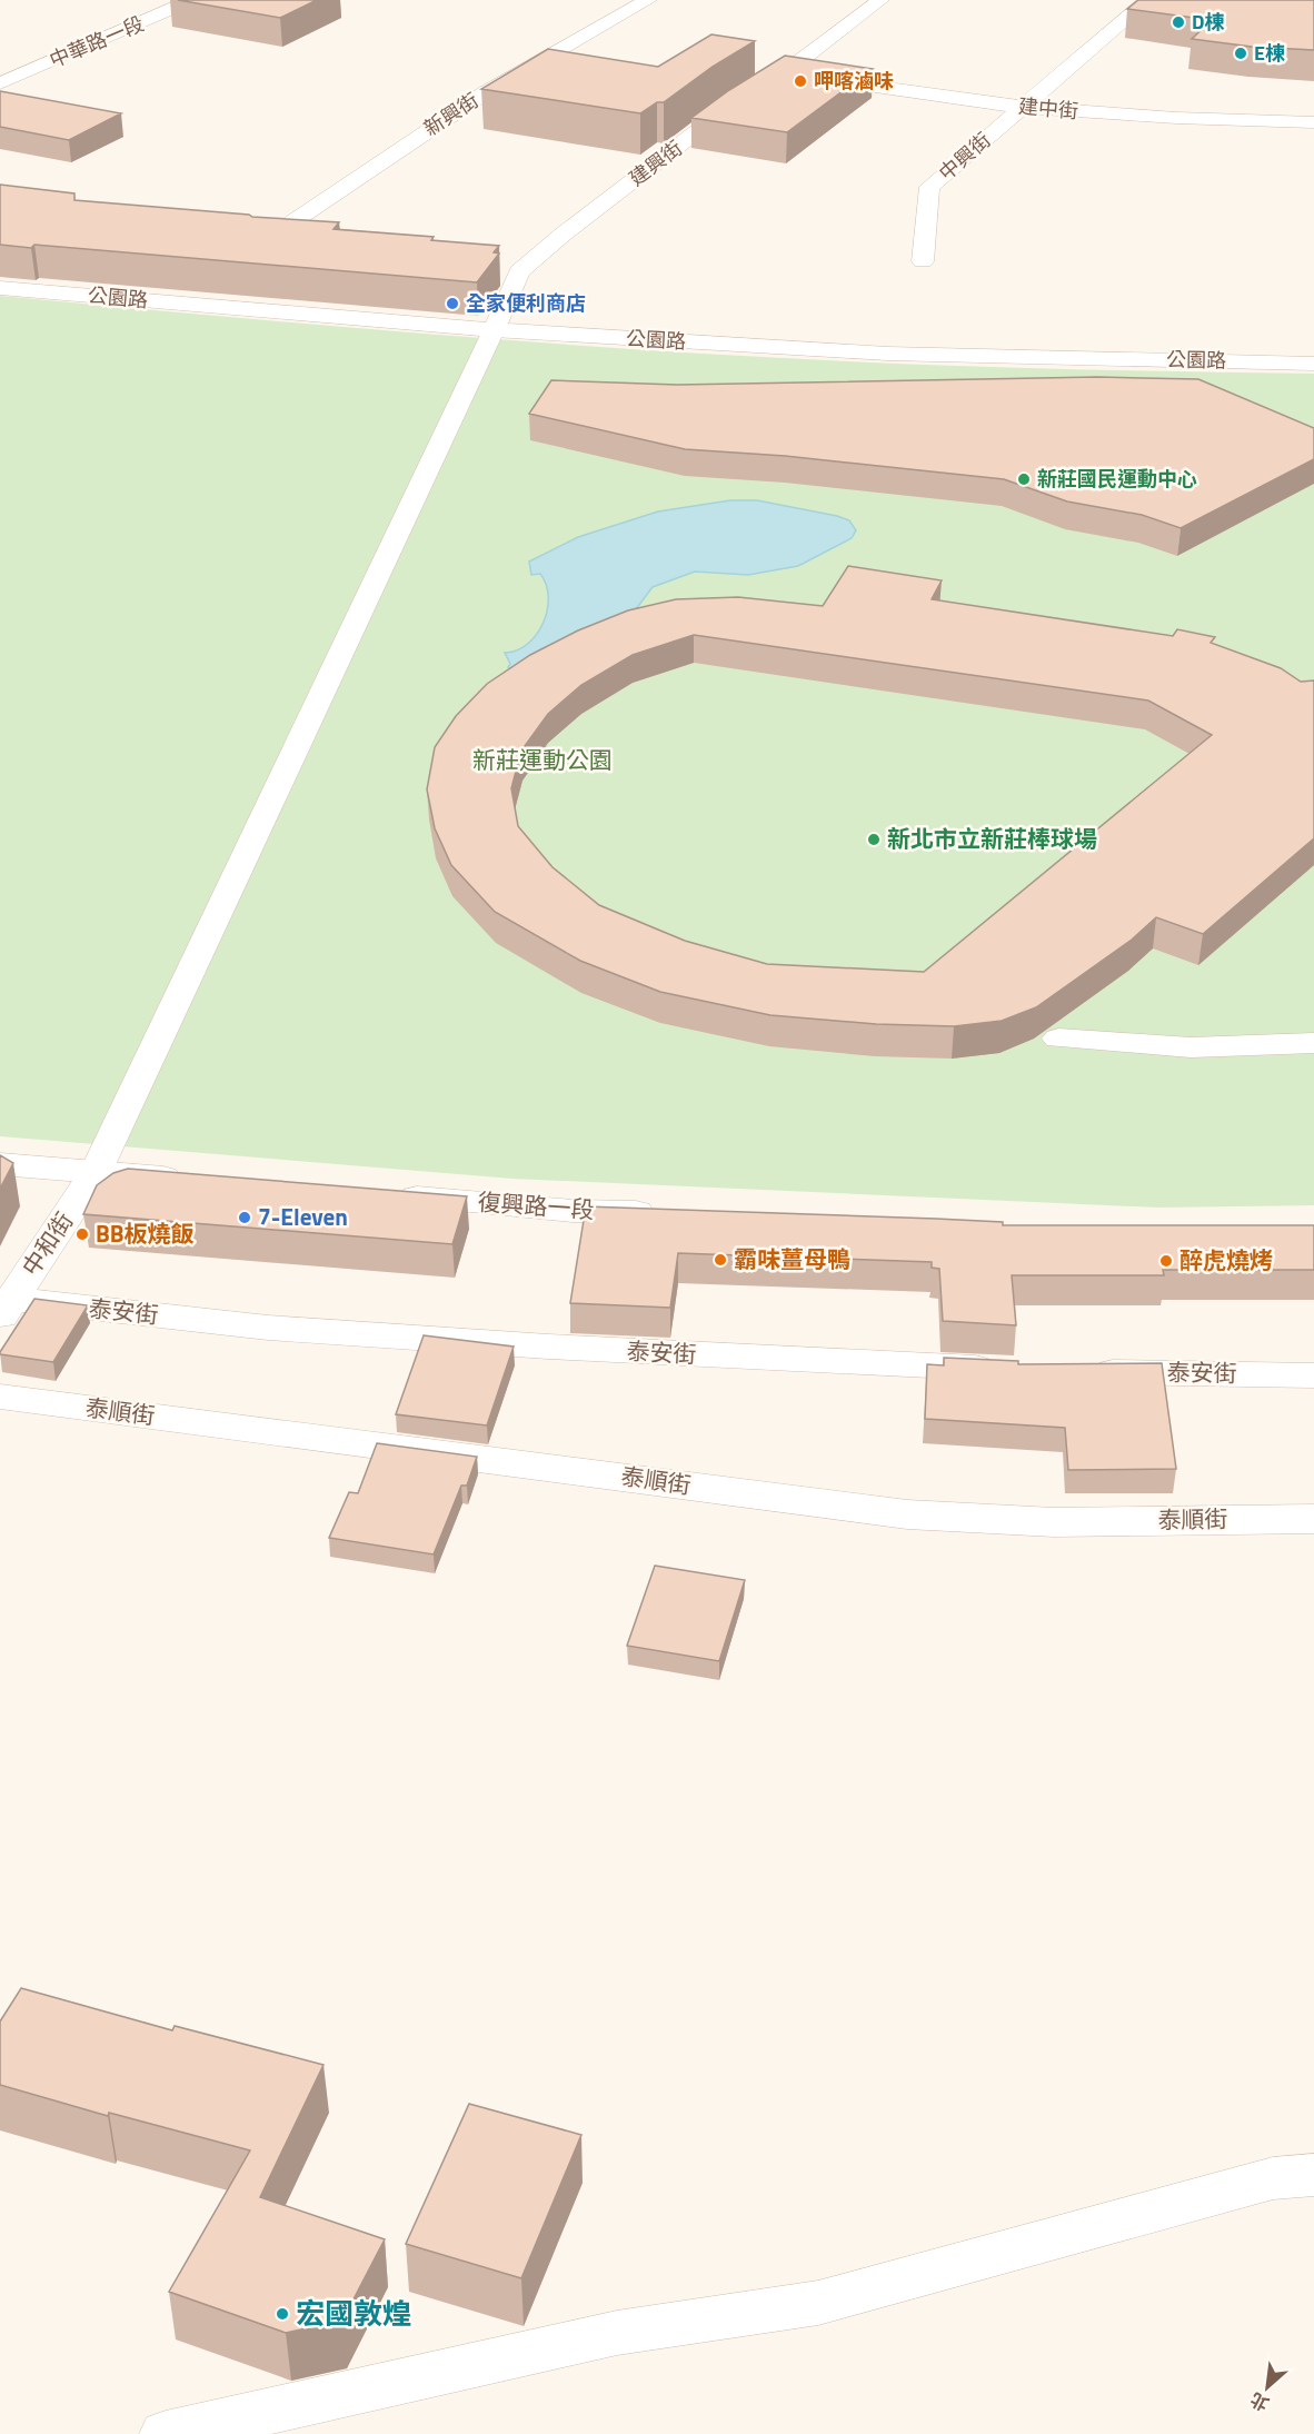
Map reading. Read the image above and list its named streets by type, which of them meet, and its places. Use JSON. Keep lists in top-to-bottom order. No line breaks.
{"streets":{"street":["中華路一段","建中街","新興街","中興街","建興街","公園路","復興路一段","中和街","泰安街","泰順街"]},"crossings":[["建中街","中興街"],["建中街","建興街"],["建興街","公園路"],["中和街","泰安街"]],"parks":["新莊運動公園"],"places":["D棟","E棟","呷喀滷味","全家便利商店","新莊國民運動中心","新北市立新莊棒球場","7-Eleven","BB板燒飯","霸味薑母鴨","醉虎燒烤","宏國敦煌"],"north":"bottom left"}
